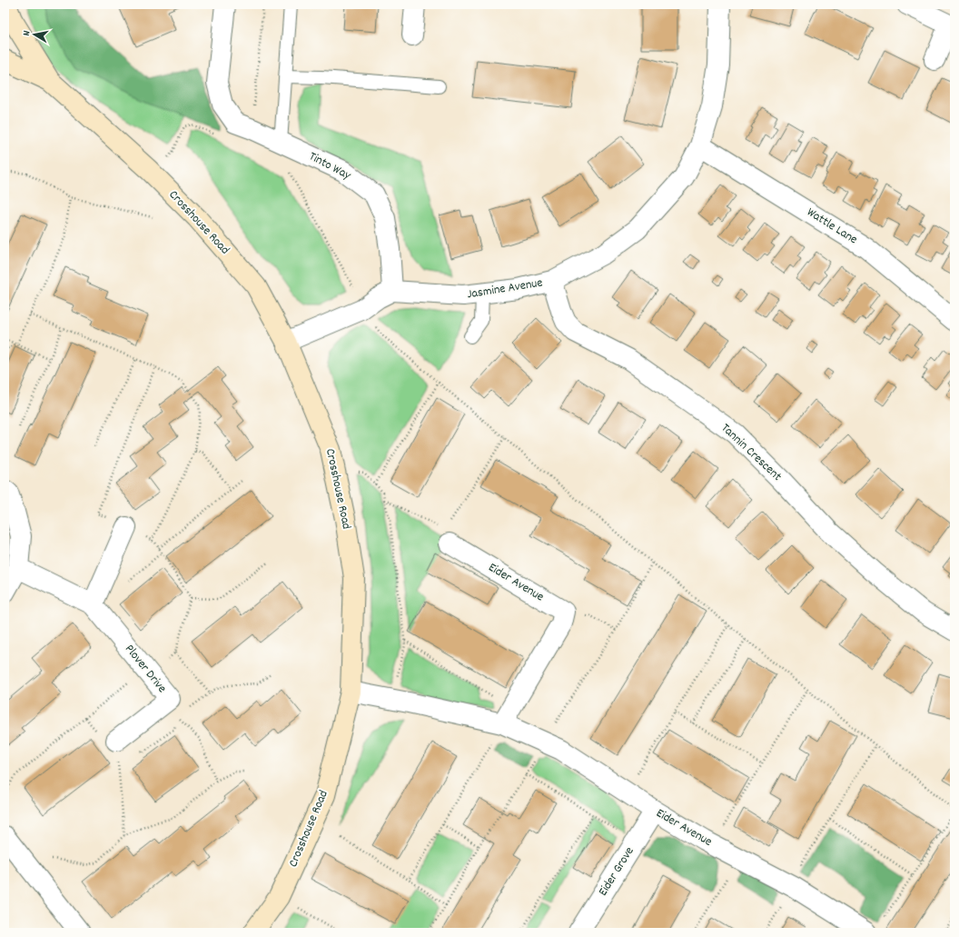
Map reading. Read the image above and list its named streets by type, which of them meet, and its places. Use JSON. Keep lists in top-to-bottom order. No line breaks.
{"streets":{"street":["Tinto Way","Crosshouse Road","Wattle Lane","Jasmine Avenue","Tannin Crescent","Eider Avenue","Plover Drive","Eider Grove"]},"crossings":[["Tinto Way","Jasmine Avenue"],["Crosshouse Road","Eider Avenue"],["Wattle Lane","Jasmine Avenue"],["Jasmine Avenue","Tannin Crescent"],["Eider Avenue","Eider Grove"]],"north":"left"}
